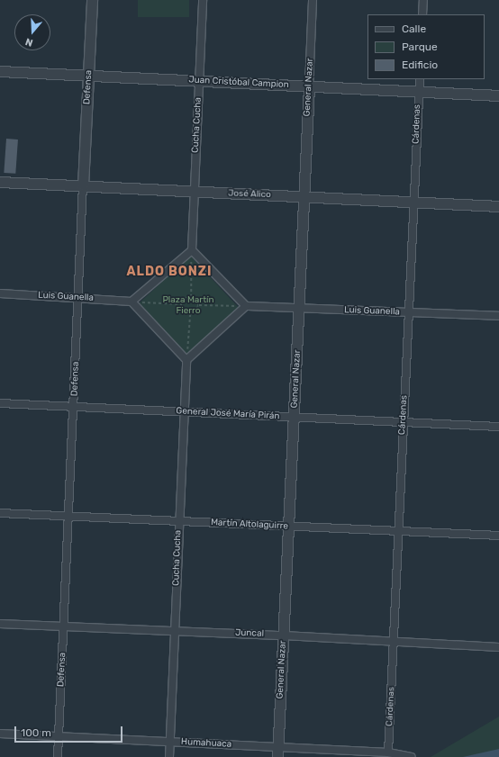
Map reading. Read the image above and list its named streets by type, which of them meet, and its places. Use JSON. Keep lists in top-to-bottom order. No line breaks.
{"streets":{"street":["Juan Cristóbal Campion","Defensa","General Nazar","Cárdenas","Cucha Cucha","José Alico","Luis Guanella","General José María Pirán","Martín Altolaguirre","Juncal","Humahuaca"]},"crossings":[["Juan Cristóbal Campion","Defensa"],["Juan Cristóbal Campion","General Nazar"],["Juan Cristóbal Campion","Cárdenas"],["Juan Cristóbal Campion","Cucha Cucha"],["Defensa","José Alico"],["Defensa","Luis Guanella"],["Defensa","General José María Pirán"],["Defensa","Martín Altolaguirre"],["Defensa","Juncal"],["Defensa","Humahuaca"],["General Nazar","José Alico"],["General Nazar","Luis Guanella"],["General Nazar","General José María Pirán"],["General Nazar","Martín Altolaguirre"],["General Nazar","Juncal"],["General Nazar","Humahuaca"],["Cárdenas","José Alico"],["Cárdenas","Luis Guanella"],["Cárdenas","General José María Pirán"],["Cárdenas","Martín Altolaguirre"],["Cárdenas","Juncal"],["Cárdenas","Humahuaca"],["Cucha Cucha","José Alico"],["Cucha Cucha","General José María Pirán"],["Cucha Cucha","Martín Altolaguirre"],["Cucha Cucha","Juncal"],["Cucha Cucha","Humahuaca"]],"districts":["ALDO BONZI"],"parks":["Plaza Martín Fierro"],"legend":["Calle","Parque","Edificio"],"scale_bar":"100 m","north":"bottom"}
